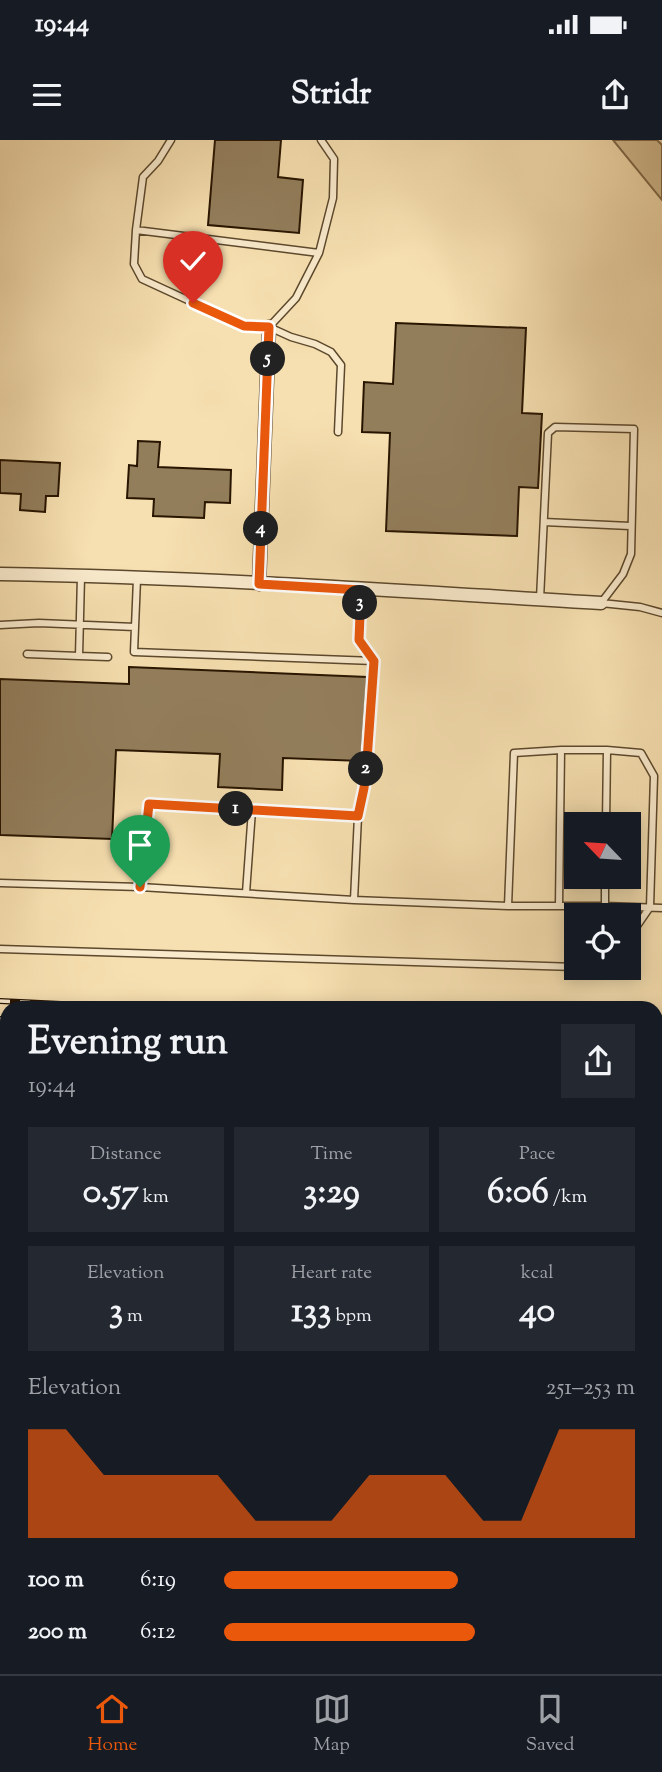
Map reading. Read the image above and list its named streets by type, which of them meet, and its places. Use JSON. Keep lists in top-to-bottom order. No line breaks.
{"north":"top left","page":{"status":"19:44","header":"Stridr","pins":["5","4","3","2","1"],"heading":["Evening run","19:44"],"stats":[["Distance","0.57 km"],["Time","3:29"],["Pace","6:06 /km"],["Elevation","3 m"],["Heart rate","133 bpm"],["kcal","40"]],"chart":["Elevation","251–253 m"],"list":[{"name":"100 m","note":"6:19"},{"name":"200 m","note":"6:12"}],"tabs":["Home","Map","Saved"]}}
